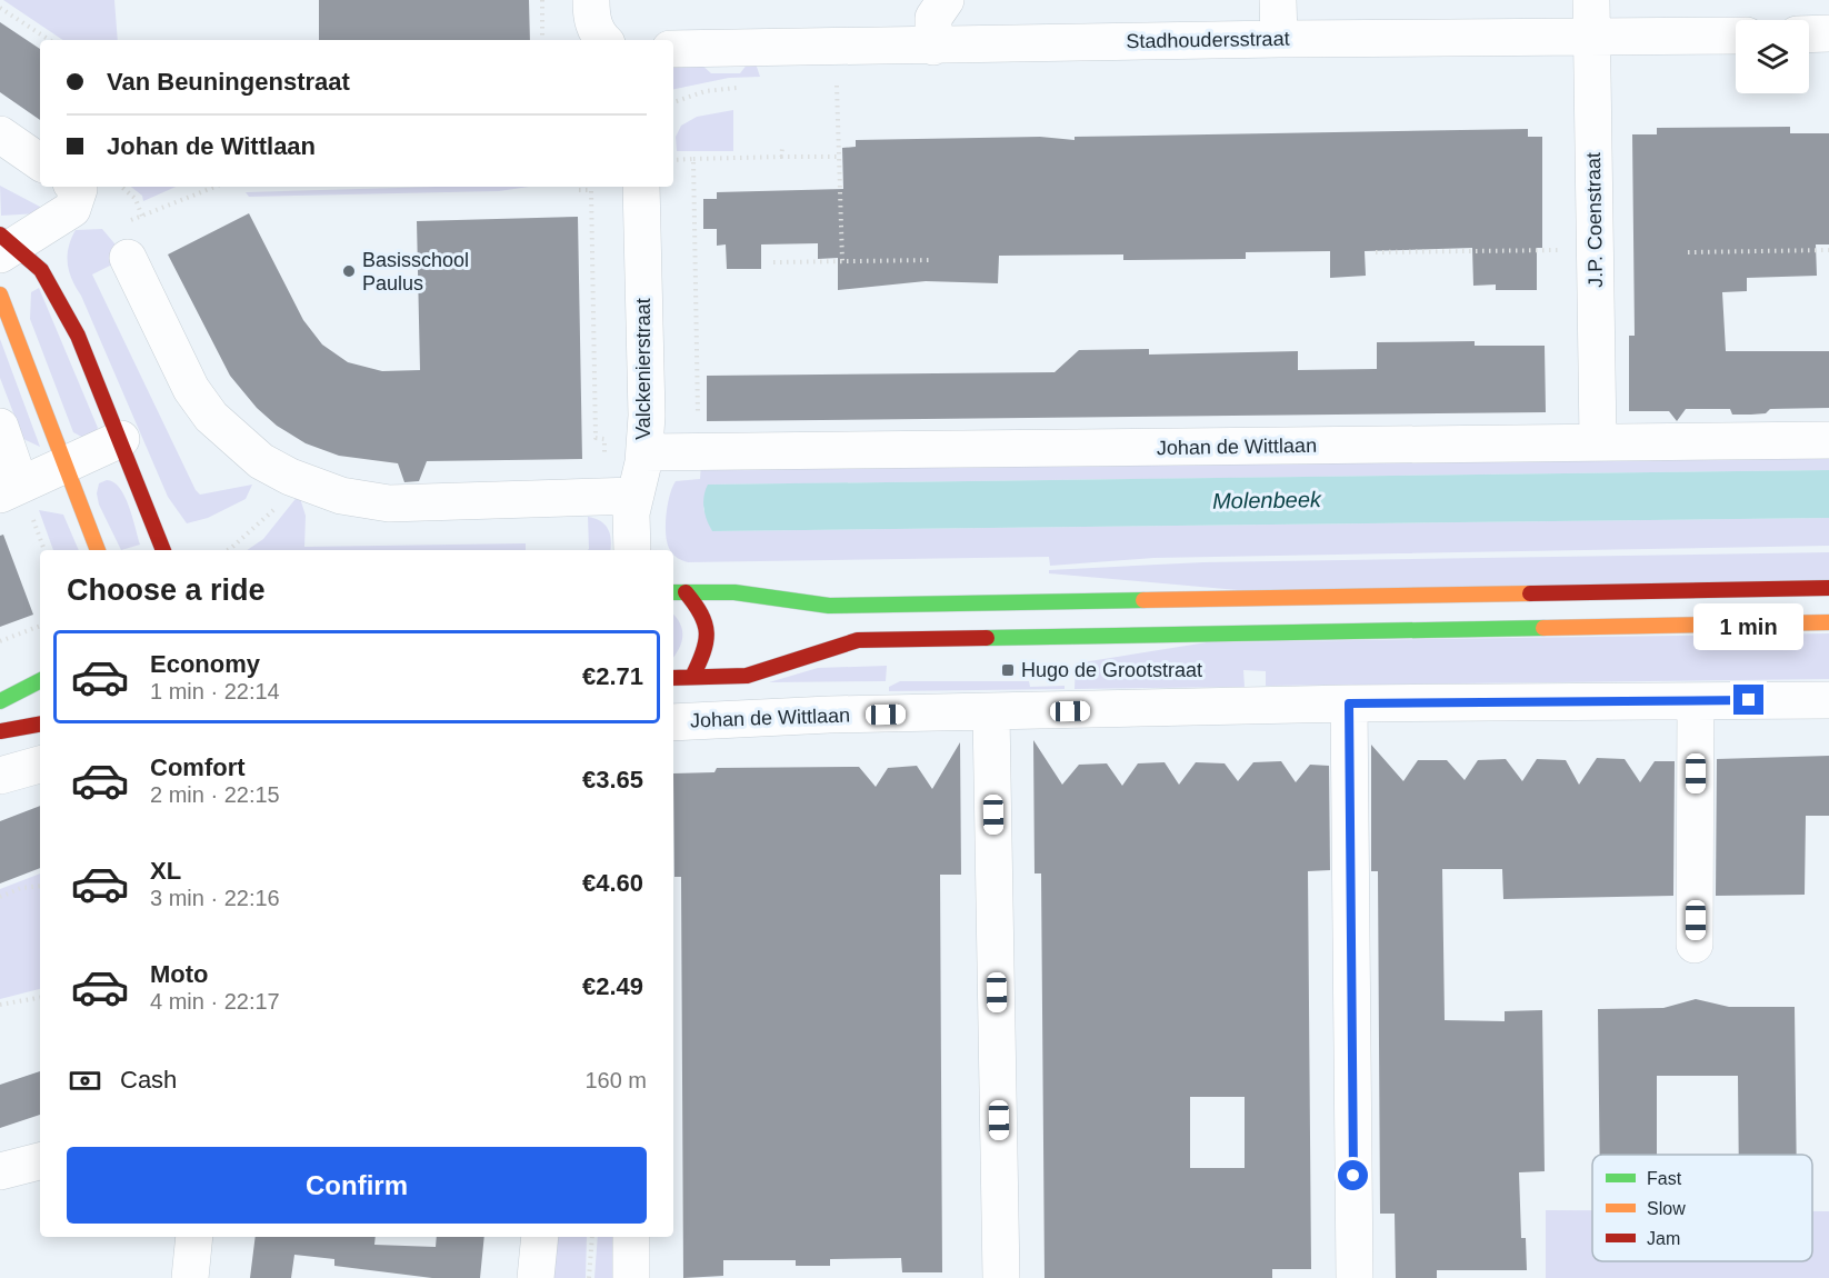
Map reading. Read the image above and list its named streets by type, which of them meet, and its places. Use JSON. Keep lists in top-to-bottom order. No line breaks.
{"streets":{"street":["Stadhoudersstraat","J.P. Coenstraat","Valckenierstraat","Johan de Wittlaan"]},"crossings":[["Stadhoudersstraat","J.P. Coenstraat"],["J.P. Coenstraat","Johan de Wittlaan"],["Valckenierstraat","Johan de Wittlaan"]],"water":["Molenbeek"],"places":{"other":["Basisschool Paulus"],"transit":["Hugo de Grootstraat"]},"legend":["Fast","Slow","Jam"],"page":{"banner":["Van Beuningenstraat","Johan de Wittlaan"],"heading":"Choose a ride","bubble":"1 min","list":[{"name":"Economy","note":"1 min · 22:14","value":"€2.71"},{"name":"Comfort","note":"2 min · 22:15","value":"€3.65"},{"name":"XL","note":"3 min · 22:16","value":"€4.60"},{"name":"Moto","note":"4 min · 22:17","value":"€2.49"}],"pay":["Cash","160 m"],"buttons":"Confirm"}}
